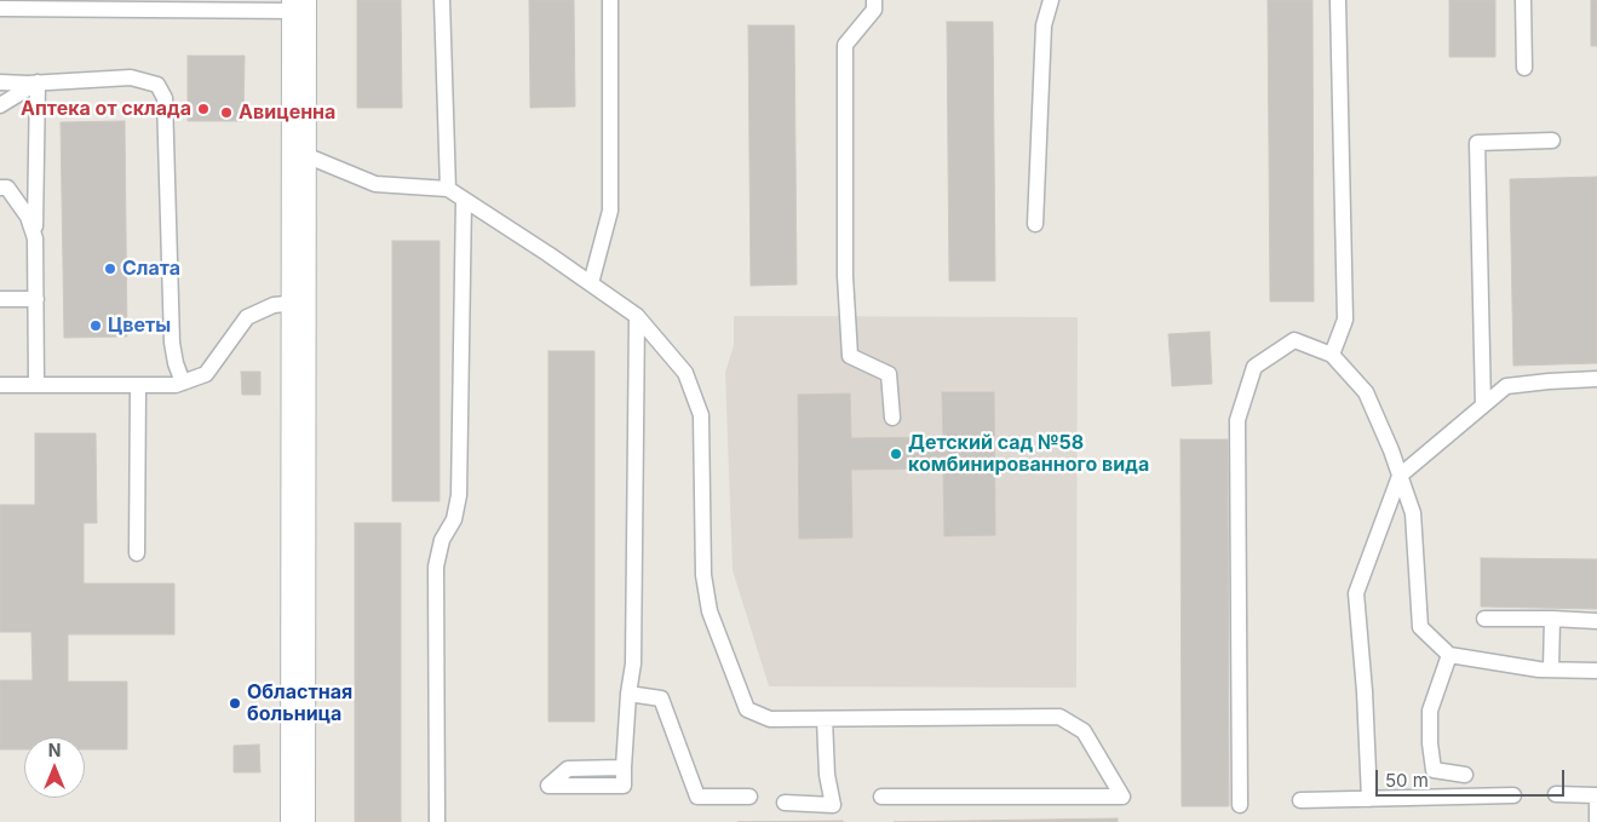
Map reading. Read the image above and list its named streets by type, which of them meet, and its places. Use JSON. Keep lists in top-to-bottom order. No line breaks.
{"places":["Аптека от склада","Авиценна","Слата","Цветы","Детский сад №58 комбинированного вида","Областная больница"],"scale_bar":"50 m","north":"top"}
